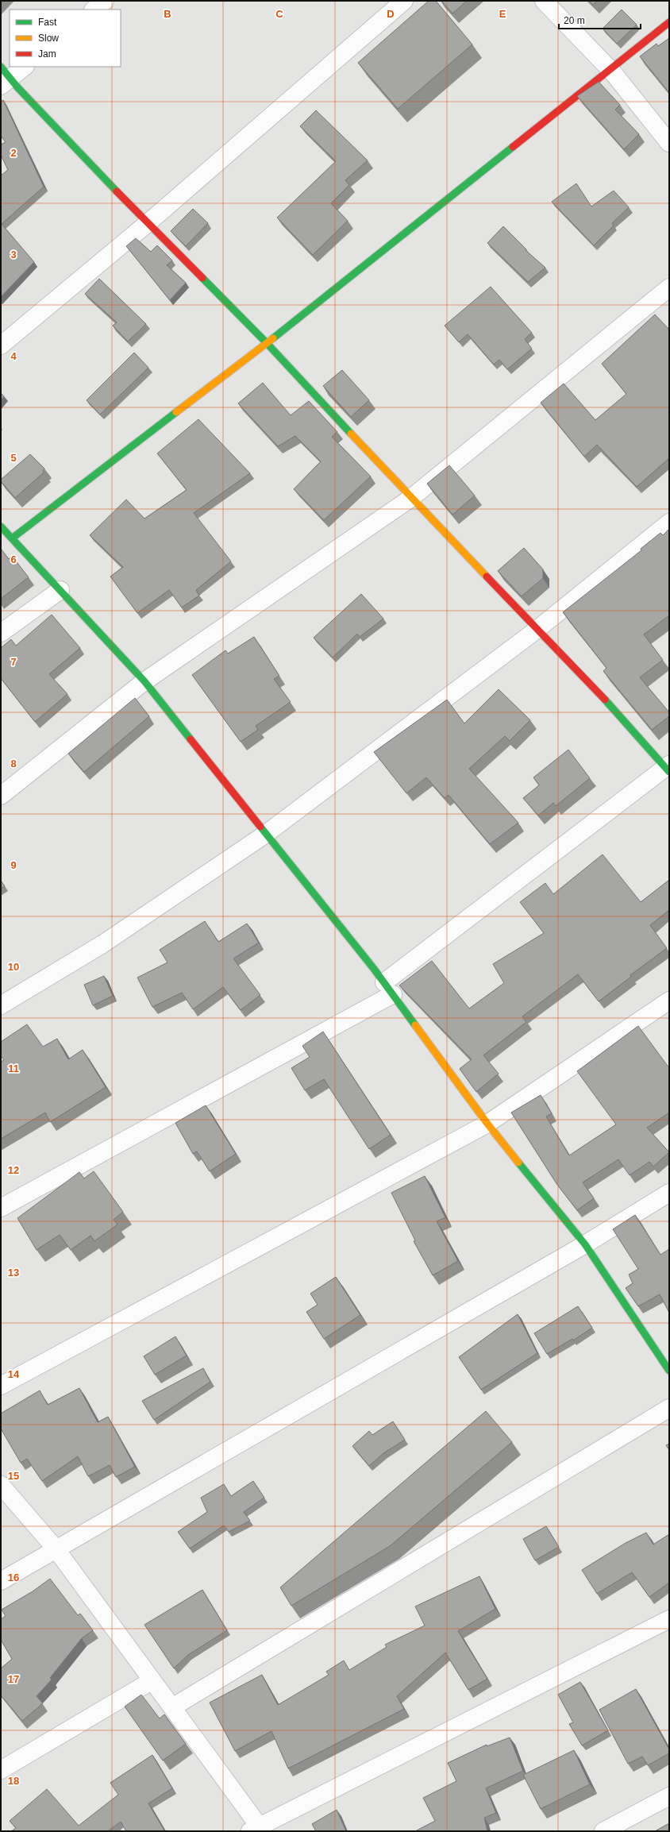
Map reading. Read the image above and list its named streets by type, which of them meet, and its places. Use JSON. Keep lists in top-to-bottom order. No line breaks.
{"legend":["Fast","Slow","Jam"],"scale_bar":"20 m","grid":{"columns":["B","C","D","E"],"rows":["2","3","4","5","6","7","8","9","10","11","12","13","14","15","16","17","18"]}}
